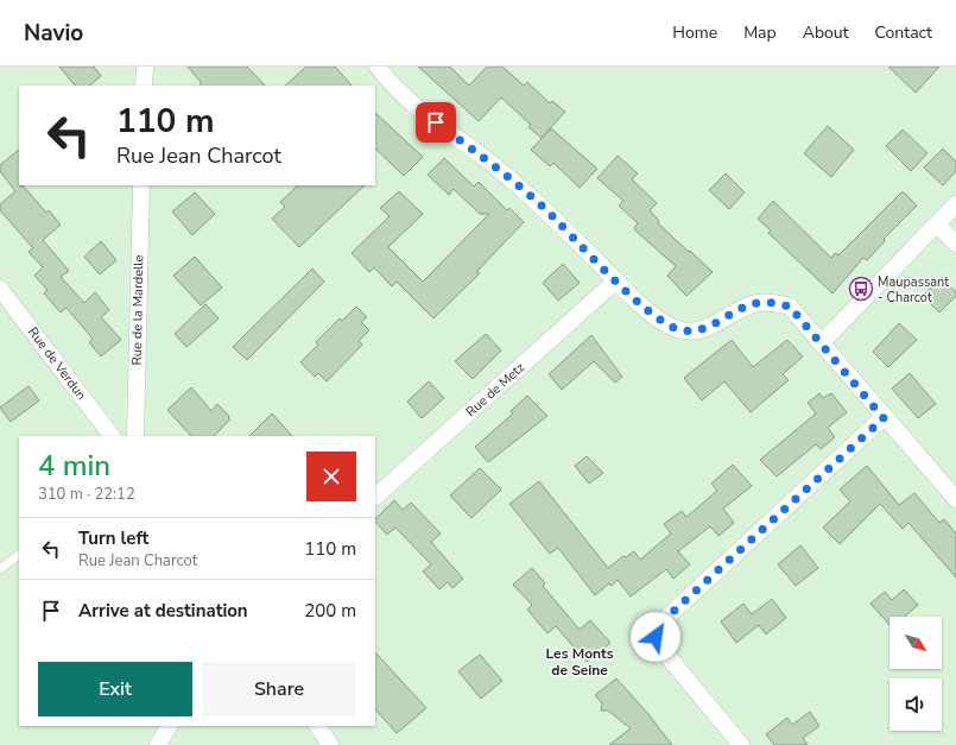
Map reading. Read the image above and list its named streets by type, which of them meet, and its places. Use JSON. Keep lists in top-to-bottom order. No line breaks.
{"streets":{"street":["Rue de la Mardelle","Rue de Verdun","Rue de Metz"]},"districts":["Les Monts de Seine"],"places":{"bus stop":["Maupassant - Charcot"]},"north":"bottom right","page":{"header":"Navio","nav":["Home","Map","About","Contact"],"turn":["110 m","Rue Jean Charcot"],"heading":["4 min","310 m · 22:12"],"list":[{"name":"Turn left","note":"Rue Jean Charcot","value":"110 m"},{"name":"Arrive at destination","value":"200 m"}],"buttons":["Exit","Share"]}}
